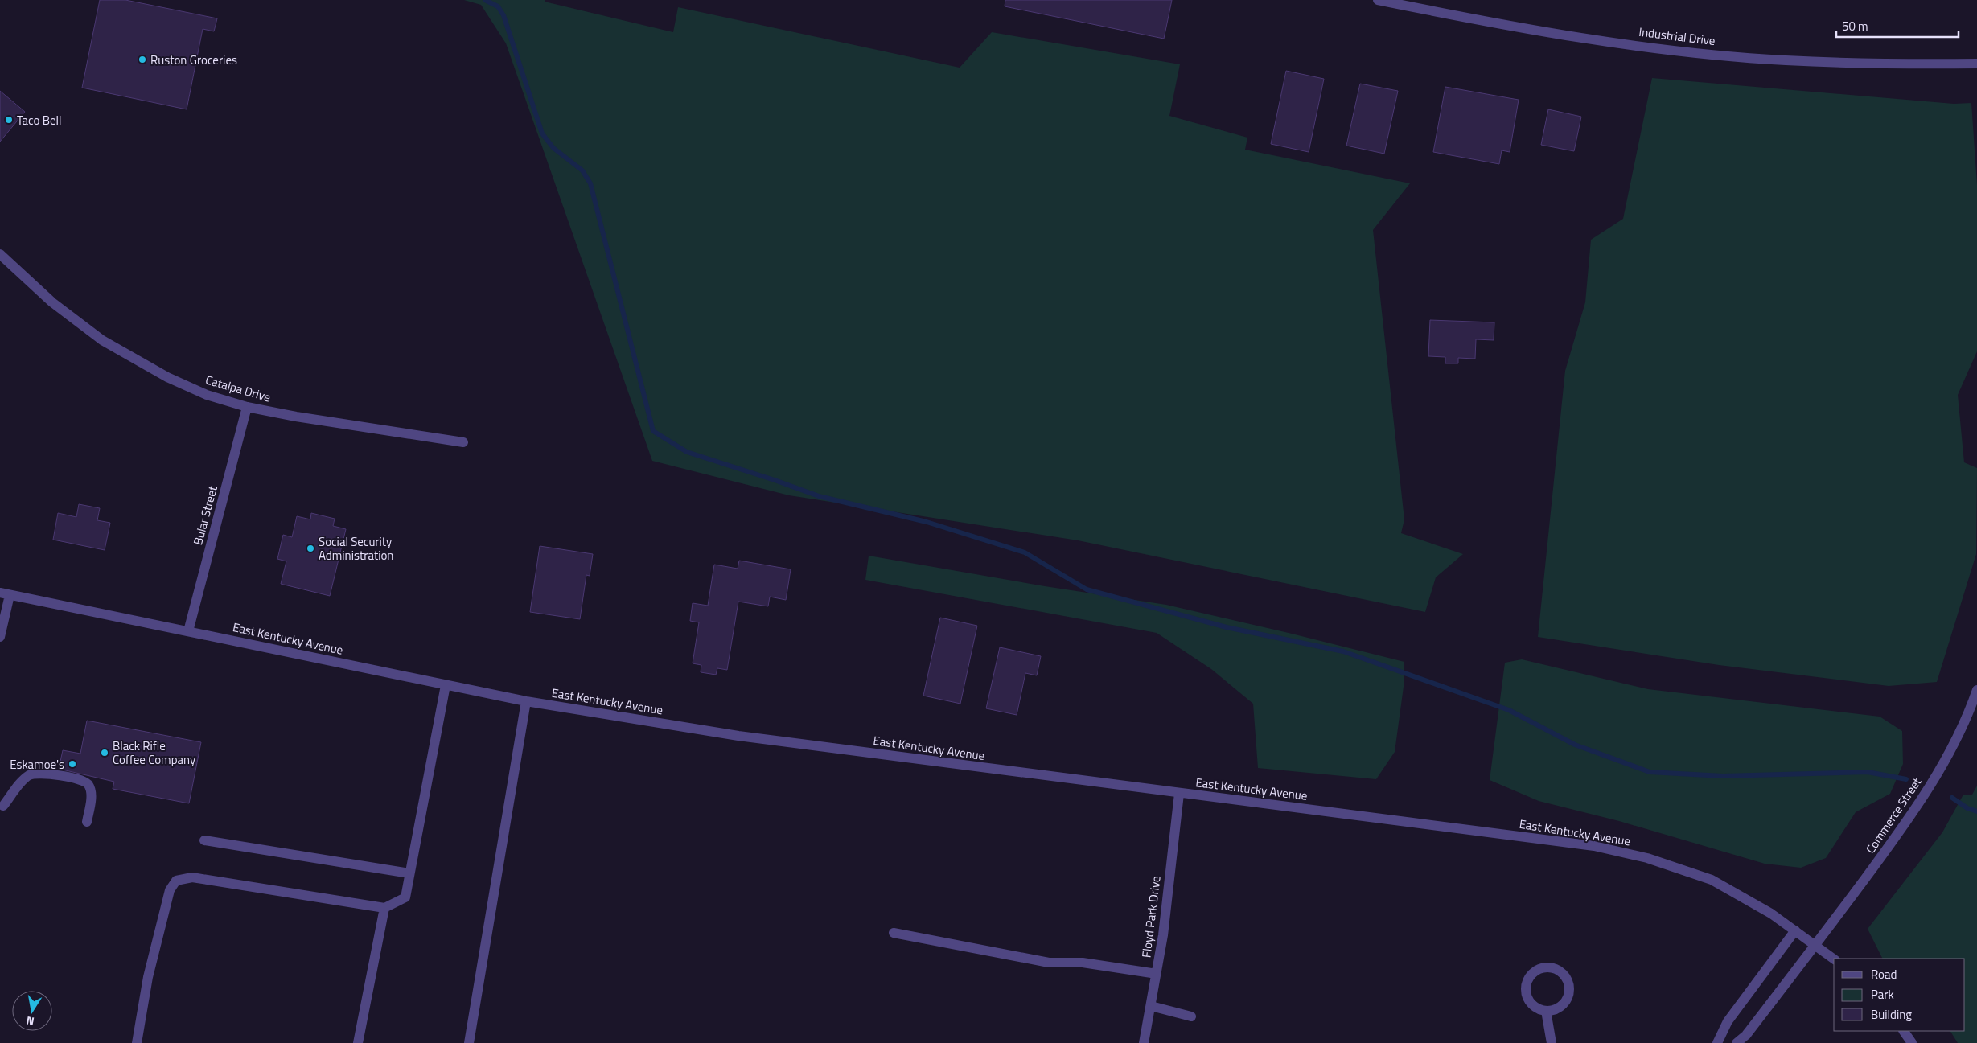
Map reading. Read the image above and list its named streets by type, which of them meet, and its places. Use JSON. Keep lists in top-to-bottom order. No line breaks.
{"streets":{"street":["Industrial Drive","Catalpa Drive","Bular Street","East Kentucky Avenue","Commerce Street","Floyd Park Drive"]},"crossings":[["Catalpa Drive","Bular Street"],["Bular Street","East Kentucky Avenue"],["East Kentucky Avenue","Commerce Street"],["East Kentucky Avenue","Floyd Park Drive"]],"places":["Ruston Groceries","Taco Bell","Social Security Administration","Black Rifle Coffee Company","Eskamoe's"],"legend":["Road","Park","Building"],"scale_bar":"50 m","north":"bottom"}
